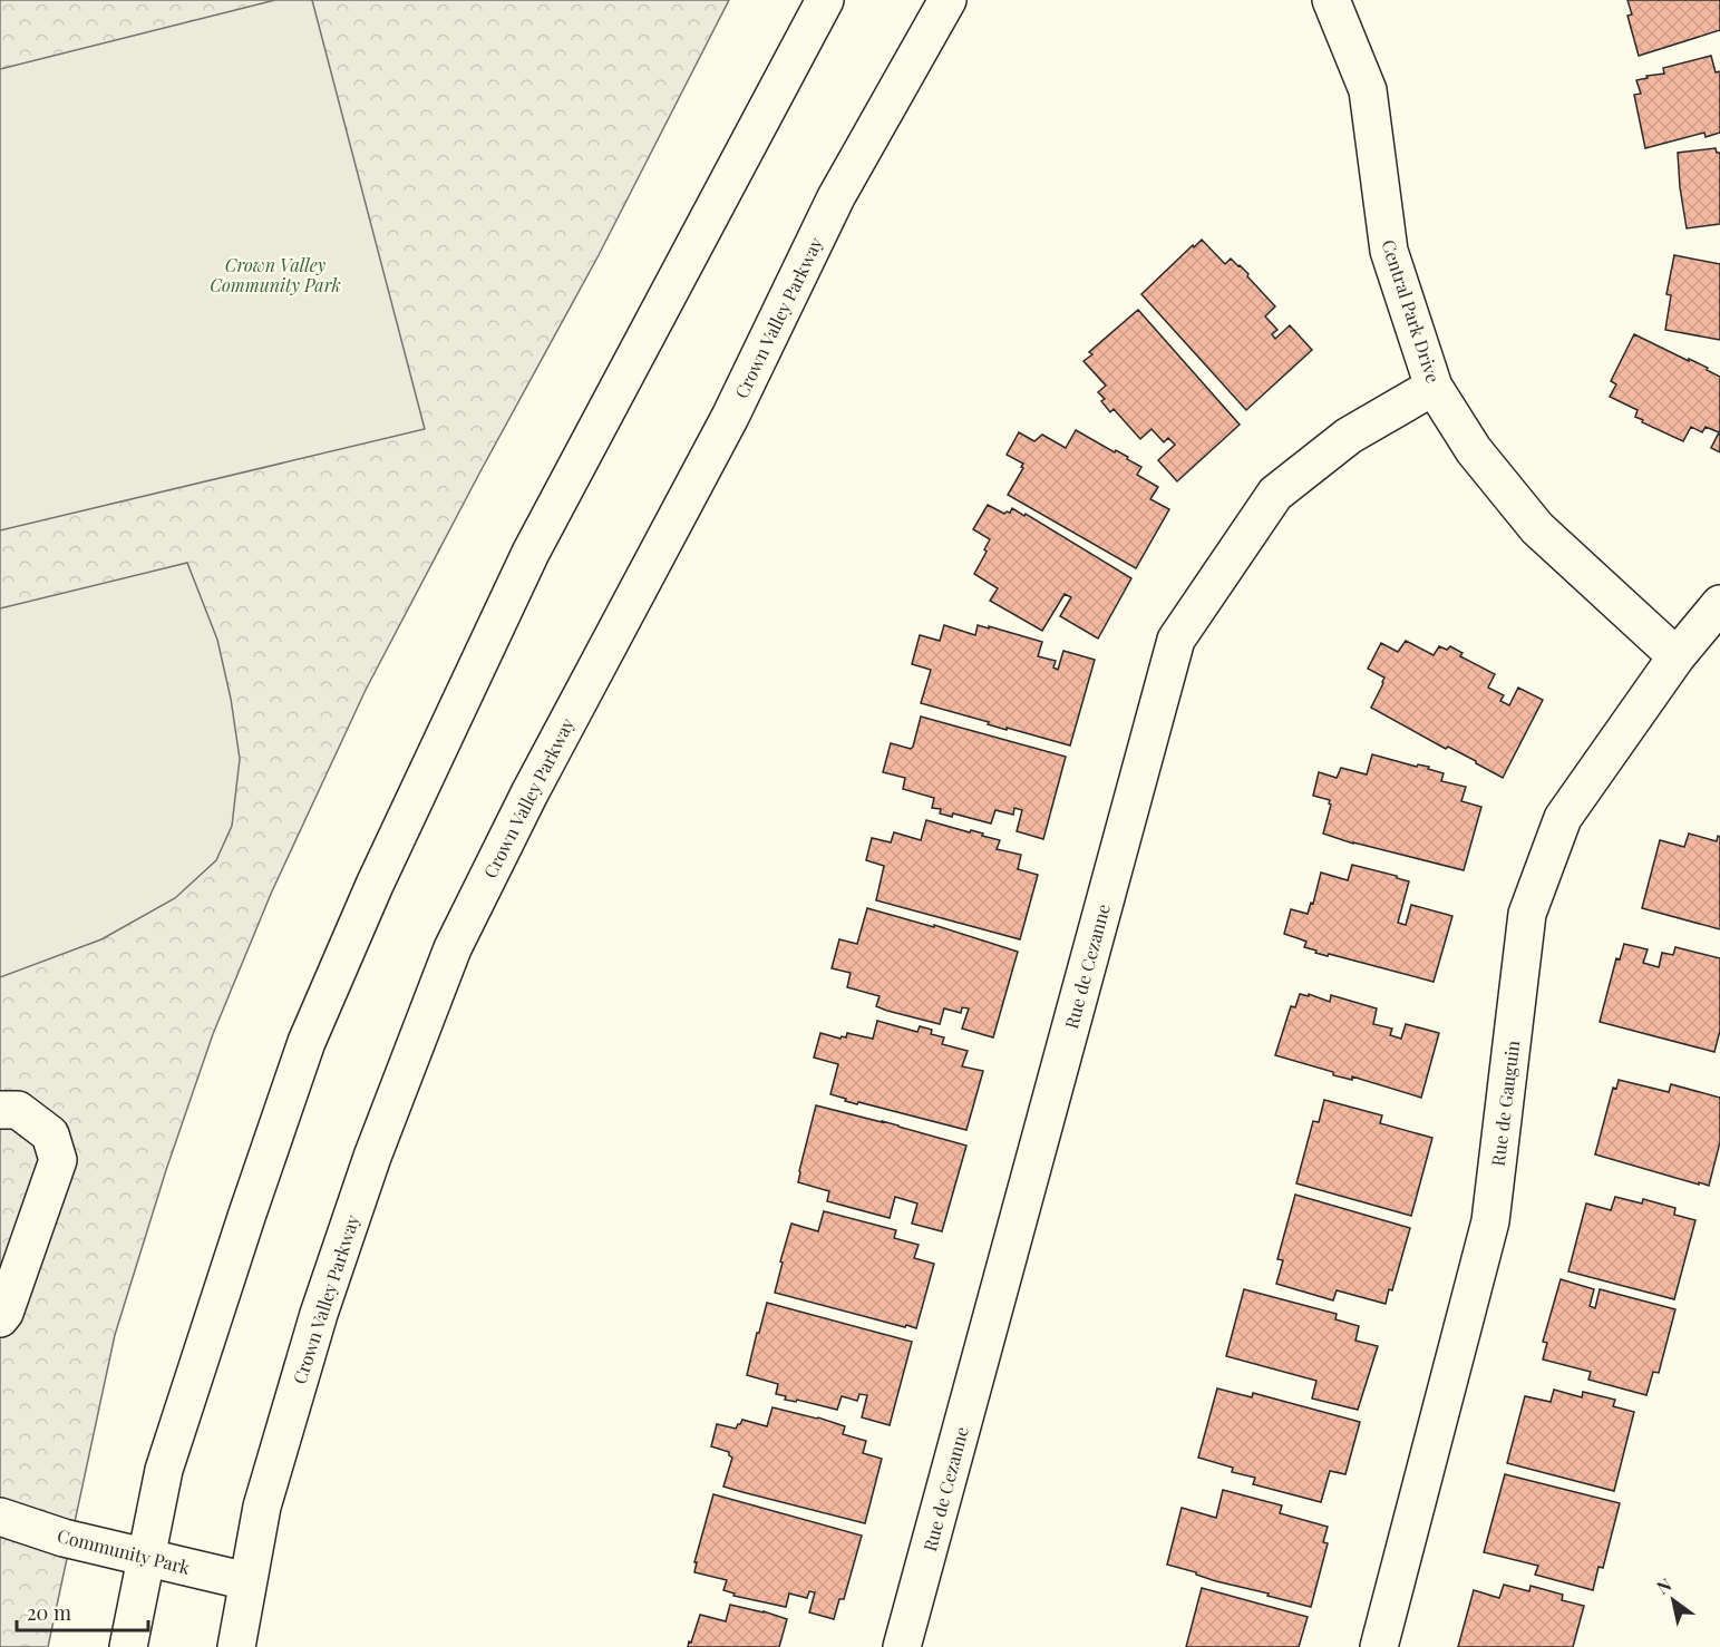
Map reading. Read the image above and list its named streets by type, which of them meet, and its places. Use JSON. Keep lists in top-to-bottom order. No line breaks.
{"streets":{"main road":["Central Park Drive","Crown Valley Parkway","Rue de Cezanne","Rue de Gauguin","Community Park"]},"crossings":[["Central Park Drive","Rue de Cezanne"],["Central Park Drive","Rue de Gauguin"],["Crown Valley Parkway","Community Park"]],"parks":["Crown Valley Community Park"],"scale_bar":"20 m","north":"top left"}
